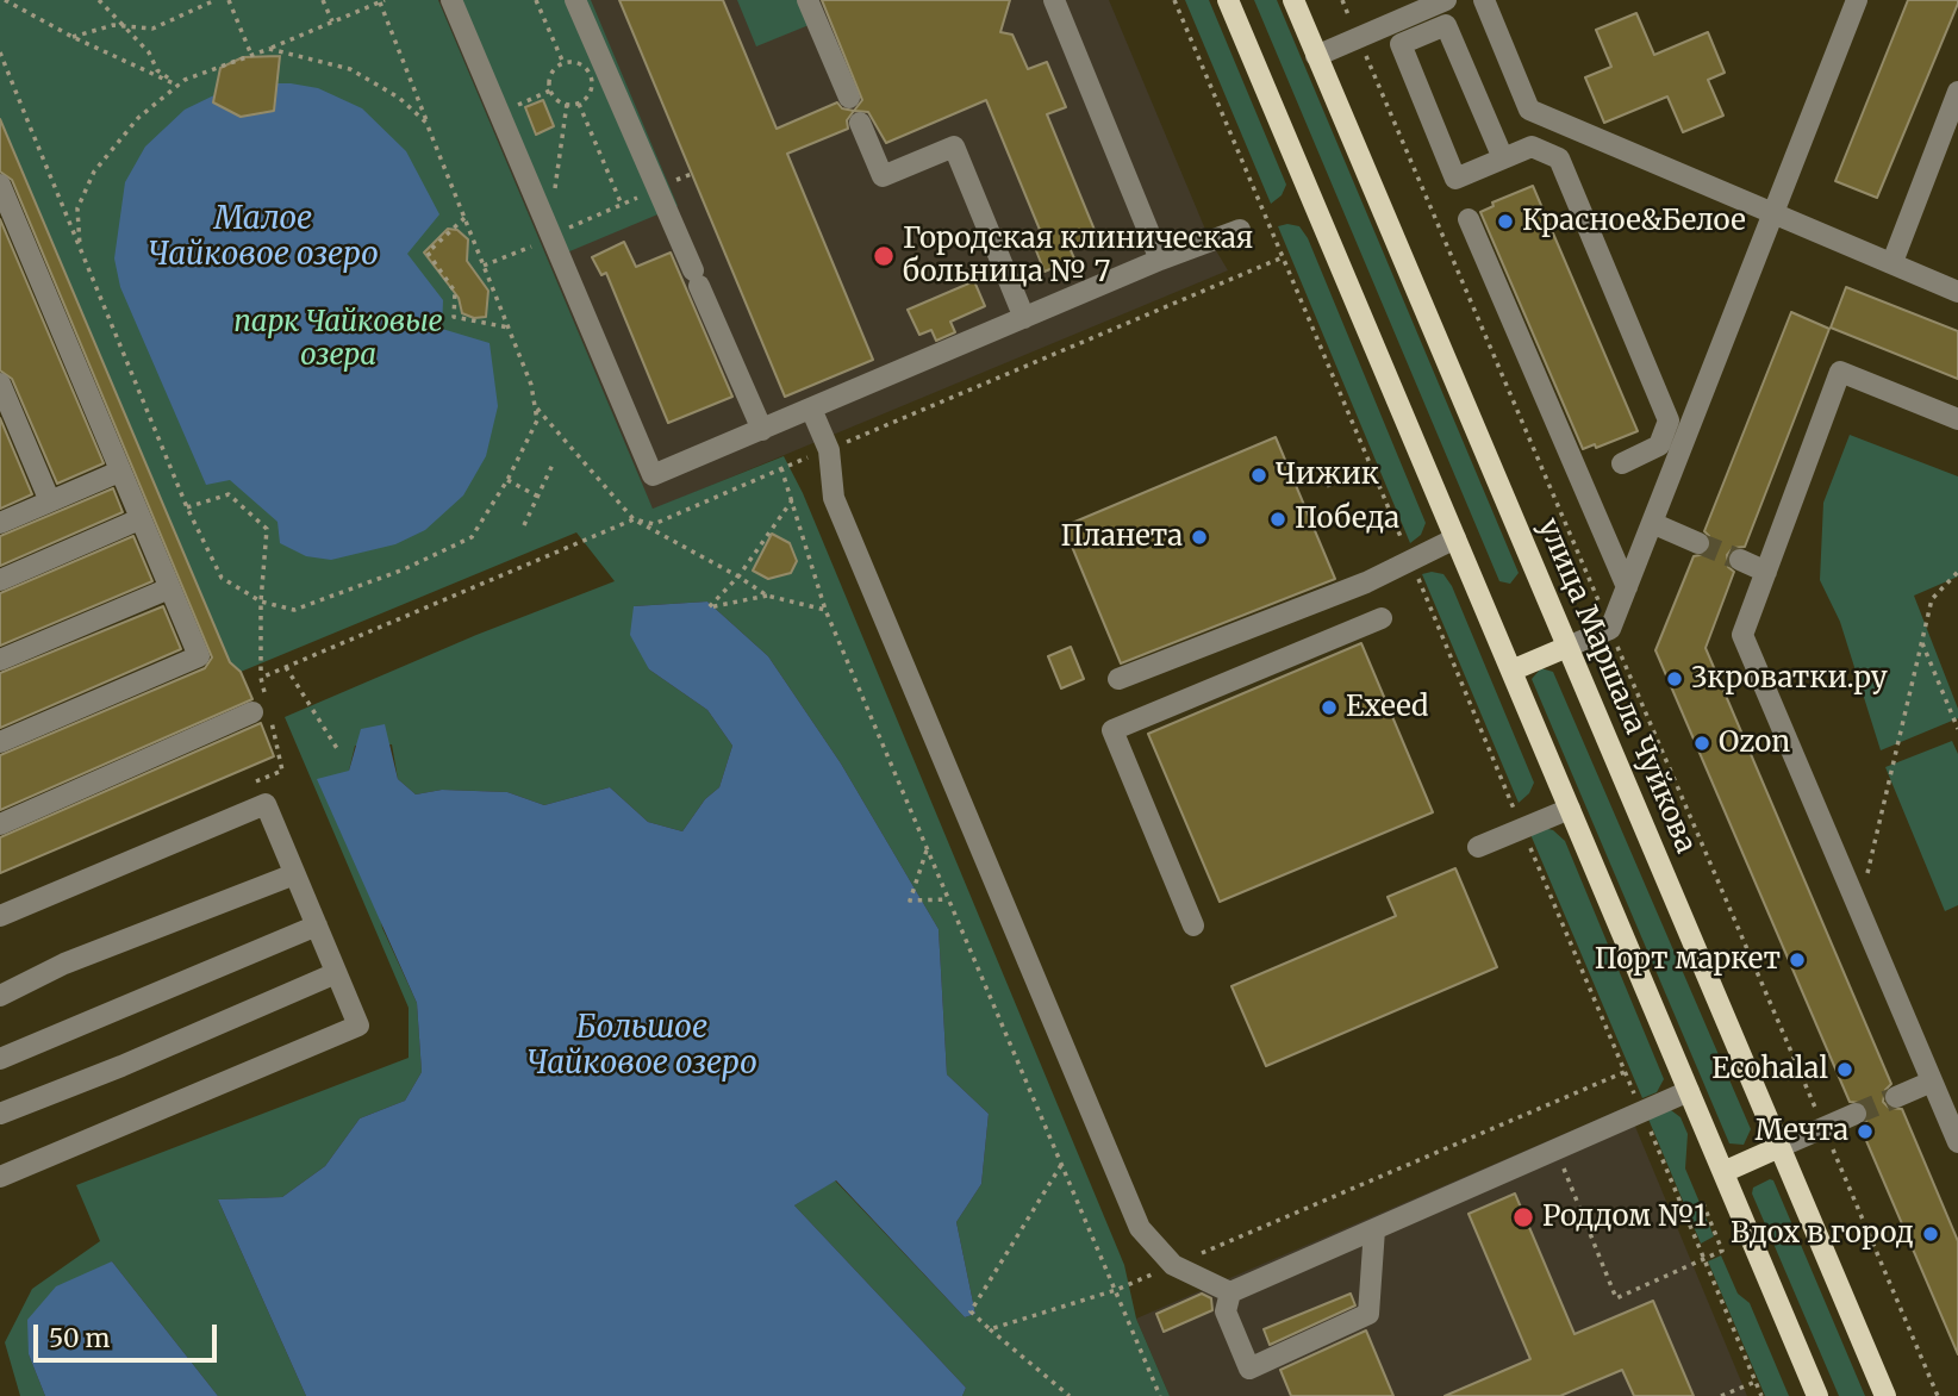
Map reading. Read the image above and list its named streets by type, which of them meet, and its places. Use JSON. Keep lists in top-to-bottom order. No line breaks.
{"streets":{"main road":["улица Маршала Чуйкова"]},"water":["Малое Чайковое озеро","Большое Чайковое озеро"],"parks":["парк Чайковые озера"],"places":["Красное&Белое","Городская клиническая больница № 7","Чижик","Победа","Планета","3кроватки.ру","Exeed","Ozon","Порт маркет","Ecohalal","Мечта","Роддом №1","Вдох в город"],"scale_bar":"50 m"}
